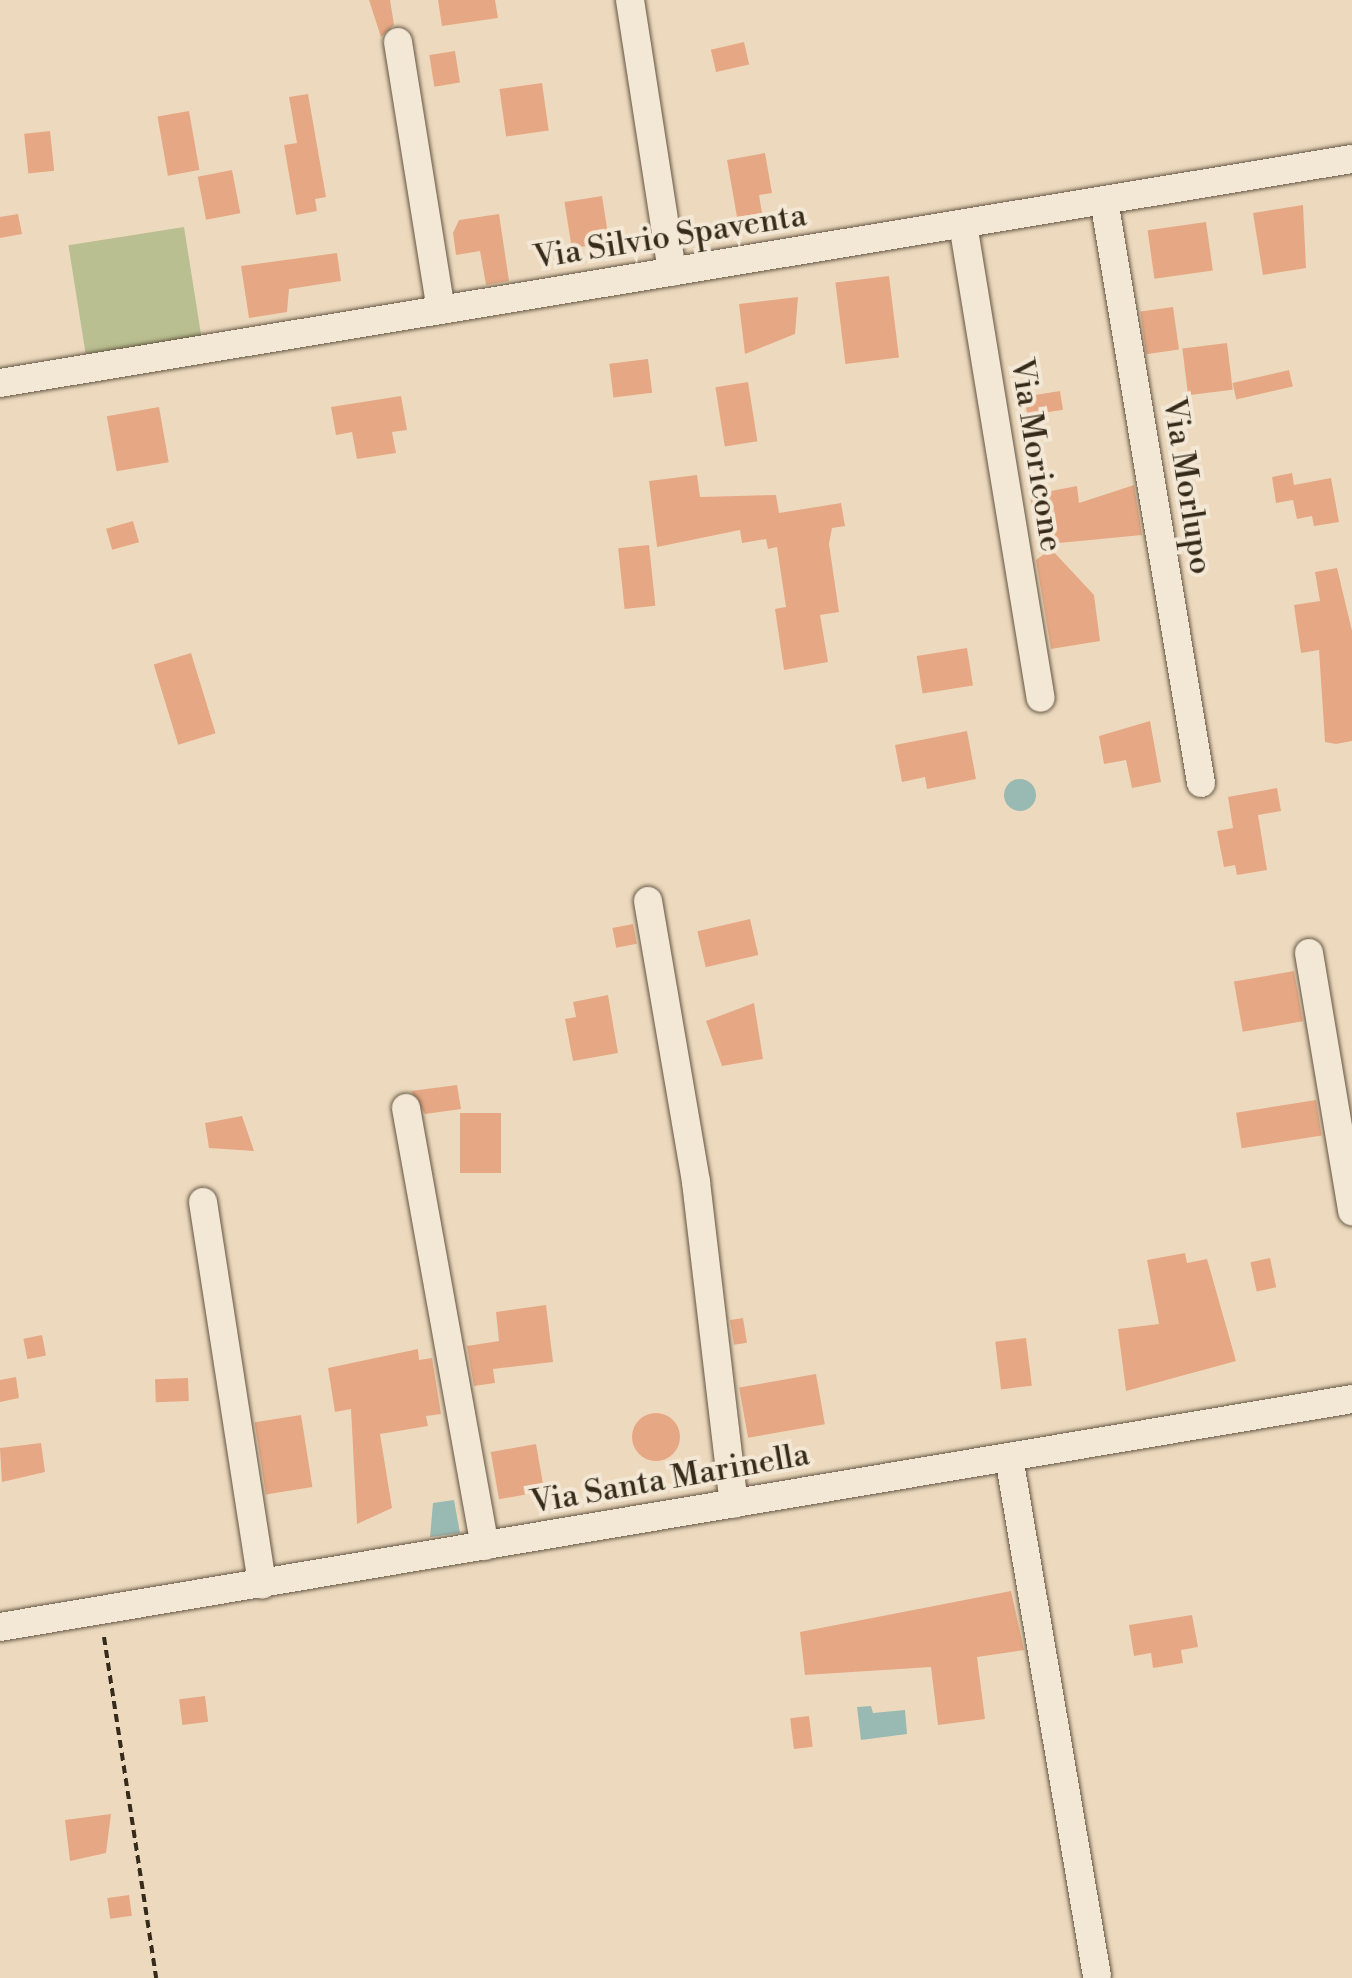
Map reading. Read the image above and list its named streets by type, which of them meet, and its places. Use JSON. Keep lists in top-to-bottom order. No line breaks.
{"streets":{"street":["Via Silvio Spaventa","Via Moricone","Via Morlupo","Via Santa Marinella"]},"crossings":[["Via Silvio Spaventa","Via Moricone"],["Via Silvio Spaventa","Via Morlupo"]]}
